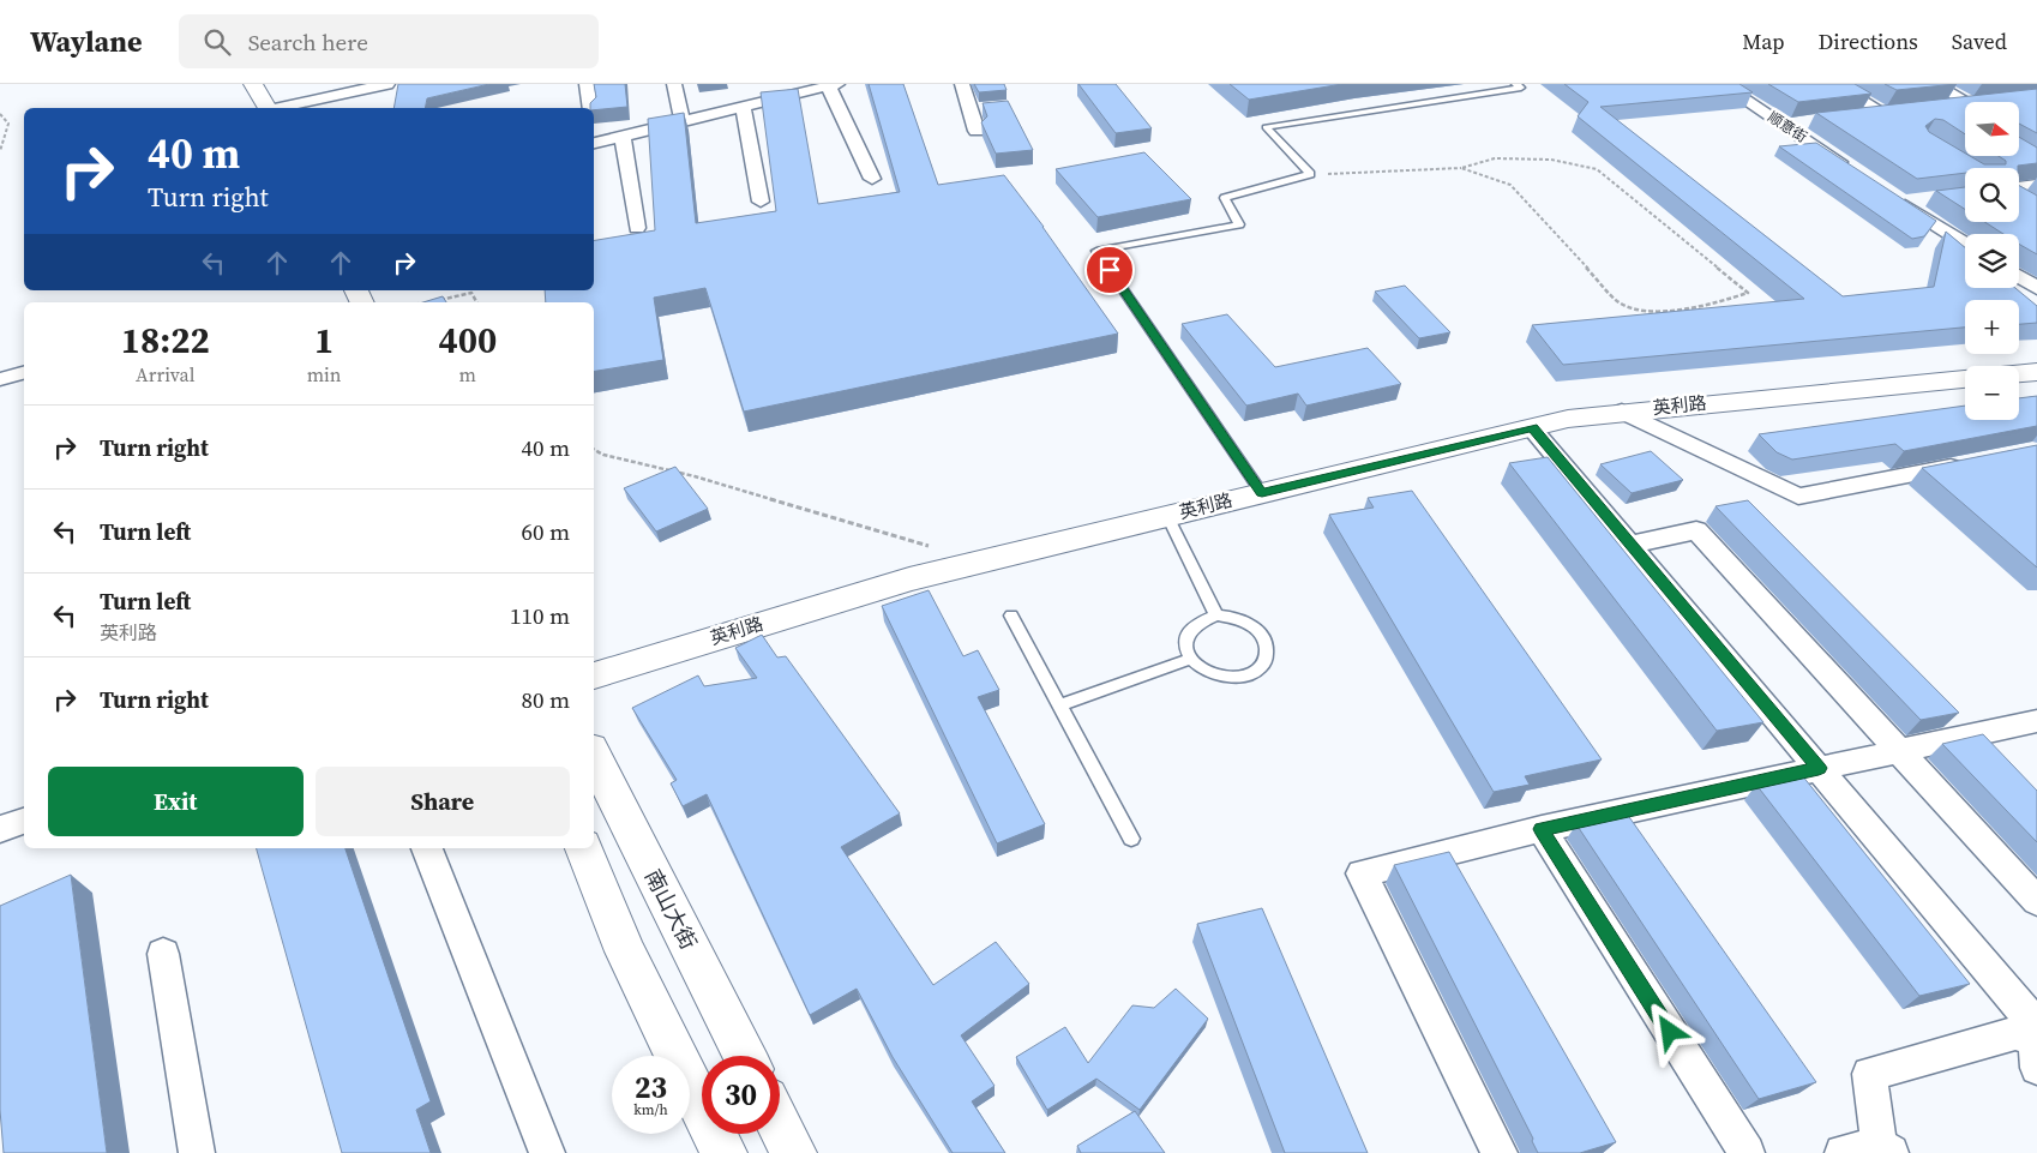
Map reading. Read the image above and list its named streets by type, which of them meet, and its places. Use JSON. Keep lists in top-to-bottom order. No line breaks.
{"streets":{"street":["顺意街","英利路","南山大街"]},"north":"right","page":{"header":"Waylane","search":"Search here","nav":["Map","Directions","Saved"],"map_buttons":["+","−"],"turn":["40 m","Turn right"],"eta":["18:22","Arrival","1","min","400","m"],"list":[{"name":"Turn right","value":"40 m"},{"name":"Turn left","value":"60 m"},{"name":"Turn left","note":"英利路","value":"110 m"},{"name":"Turn right","value":"80 m"}],"buttons":["Exit","Share"],"speed":"23 km/h","limit":"30"}}
